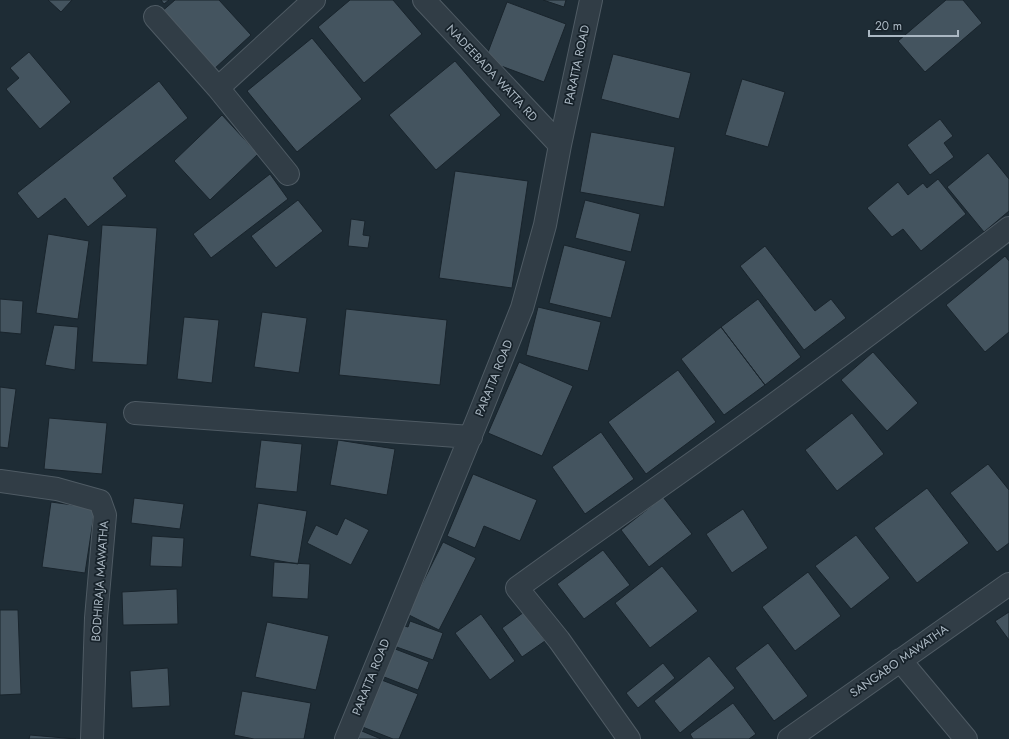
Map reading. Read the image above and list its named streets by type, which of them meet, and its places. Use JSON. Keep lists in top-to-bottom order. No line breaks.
{"streets":{"street":["PARATTA ROAD","NADEEBADA WATTA RD","BODHIRAJA MAWATHA","SANGABO MAWATHA"]},"crossings":[["PARATTA ROAD","NADEEBADA WATTA RD"]],"scale_bar":"20 m"}
